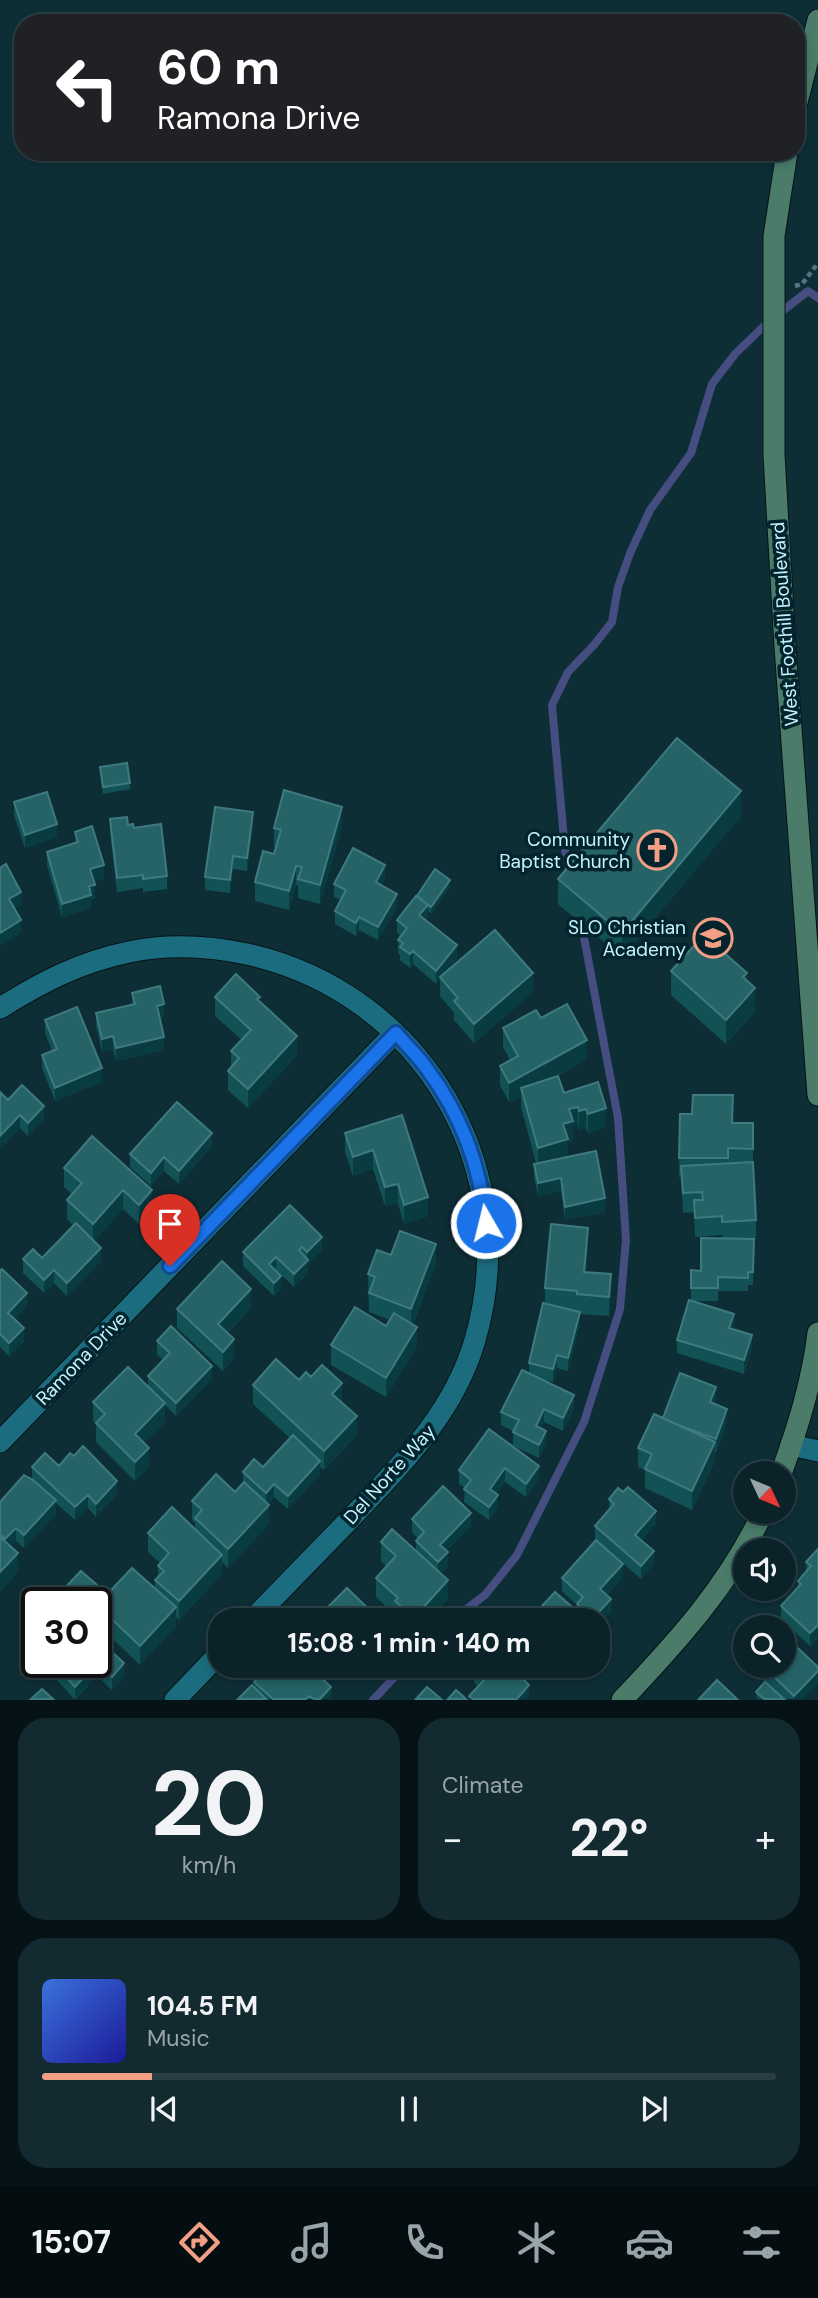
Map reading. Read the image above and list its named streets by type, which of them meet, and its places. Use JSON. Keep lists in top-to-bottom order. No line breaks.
{"streets":{"street":["West Foothill Boulevard","Ramona Drive","Del Norte Way"]},"crossings":[["Ramona Drive","Del Norte Way"]],"places":{"church":["Community Baptist Church"],"school or university":["SLO Christian Academy"]},"north":"bottom right","page":{"turn":["60 m","Ramona Drive"],"limit":"30","trip":"15:08 · 1 min · 140 m","tile":[["20","km/h"],"Climate"],"heat":["−","22°","+"],"song":["104.5 FM","Music"],"tabs":"15:07"}}
